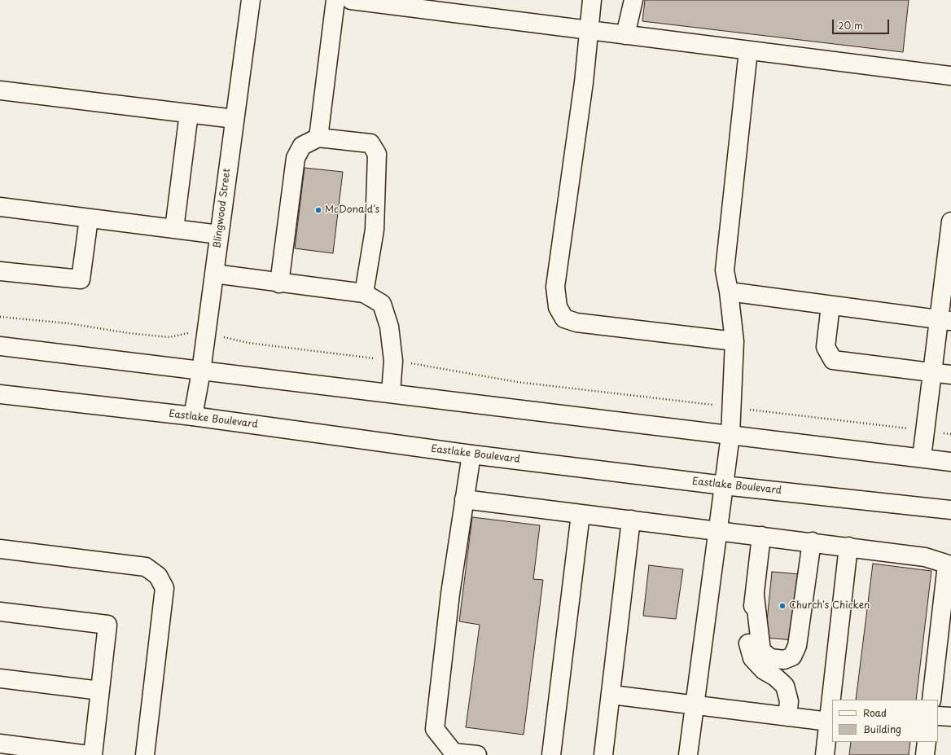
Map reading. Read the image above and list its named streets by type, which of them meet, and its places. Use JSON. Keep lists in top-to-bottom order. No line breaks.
{"streets":{"main road":["Blingwood Street","Eastlake Boulevard"]},"crossings":[["Blingwood Street","Eastlake Boulevard"]],"places":["McDonald's","Church's Chicken"],"legend":["Road","Building"],"scale_bar":"20 m"}
